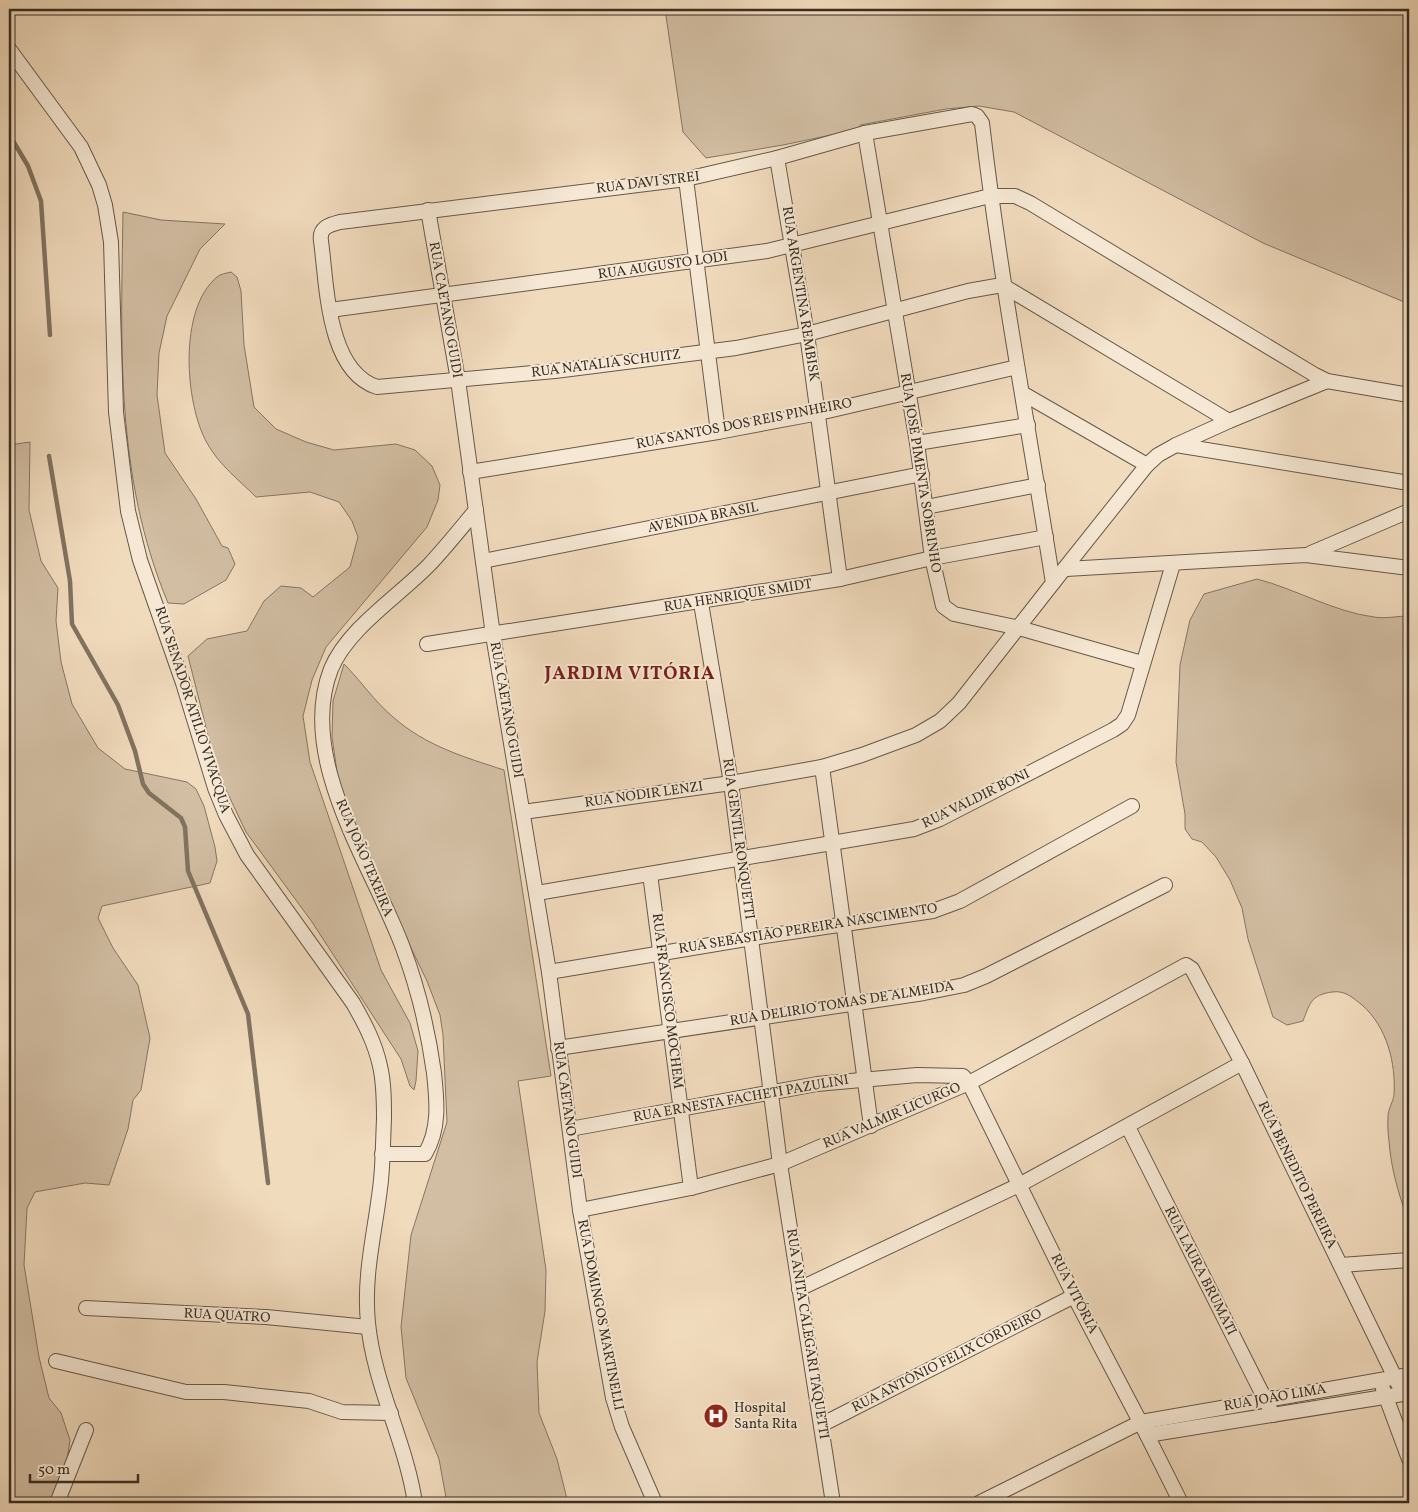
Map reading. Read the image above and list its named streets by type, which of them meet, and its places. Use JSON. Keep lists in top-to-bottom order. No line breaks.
{"streets":{"street":["RUA DAVI STREI","RUA AUGUSTO LODI","RUA ARGENTINA REMBISK","RUA CAETANO GUIDI","RUA NATALIA SCHUITZ","RUA SANTOS DOS REIS PINHEIRO","RUA JOSÉ PIMENTA SOBRINHO","AVENIDA BRASIL","RUA HENRIQUE SMIDT","RUA SENADOR ATILIO VIVACQUA","RUA NODIR LENZI","RUA VALDIR BONI","RUA GENTIL RONQUETTI","RUA JOÃO TEXEIRA","RUA SEBASTIÃO PEREIRA NASCIMENTO","RUA FRANCISCO MOCHEM","RUA DELIRIO TOMAS DE ALMEIDA","RUA ERNESTA FACHETI PAZULINI","RUA VALMIR LICURGO","RUA BENEDITO PEREIRA","RUA LAURA BRUMATI","RUA VITÓRIA","RUA DOMINGOS MARTINELLI","RUA QUATRO","RUA ANITA CALEGARI TAQUETTI","RUA ANTÔNIO FELIX CORDEIRO","RUA JOÃO LIMA"]},"crossings":[["RUA DAVI STREI","RUA AUGUSTO LODI"],["RUA DAVI STREI","RUA ARGENTINA REMBISK"],["RUA DAVI STREI","RUA CAETANO GUIDI"],["RUA DAVI STREI","RUA NATALIA SCHUITZ"],["RUA DAVI STREI","RUA JOSÉ PIMENTA SOBRINHO"],["RUA AUGUSTO LODI","RUA ARGENTINA REMBISK"],["RUA AUGUSTO LODI","RUA CAETANO GUIDI"],["RUA AUGUSTO LODI","RUA NATALIA SCHUITZ"],["RUA AUGUSTO LODI","RUA JOSÉ PIMENTA SOBRINHO"],["RUA AUGUSTO LODI","RUA NODIR LENZI"],["RUA ARGENTINA REMBISK","RUA NATALIA SCHUITZ"],["RUA ARGENTINA REMBISK","RUA SANTOS DOS REIS PINHEIRO"],["RUA ARGENTINA REMBISK","AVENIDA BRASIL"],["RUA ARGENTINA REMBISK","RUA HENRIQUE SMIDT"],["RUA CAETANO GUIDI","RUA NATALIA SCHUITZ"],["RUA CAETANO GUIDI","RUA SANTOS DOS REIS PINHEIRO"],["RUA CAETANO GUIDI","AVENIDA BRASIL"],["RUA CAETANO GUIDI","RUA HENRIQUE SMIDT"],["RUA CAETANO GUIDI","RUA NODIR LENZI"],["RUA CAETANO GUIDI","RUA VALDIR BONI"],["RUA CAETANO GUIDI","RUA JOÃO TEXEIRA"],["RUA CAETANO GUIDI","RUA SEBASTIÃO PEREIRA NASCIMENTO"],["RUA CAETANO GUIDI","RUA DELIRIO TOMAS DE ALMEIDA"],["RUA CAETANO GUIDI","RUA ERNESTA FACHETI PAZULINI"],["RUA CAETANO GUIDI","RUA VALMIR LICURGO"],["RUA CAETANO GUIDI","RUA DOMINGOS MARTINELLI"],["RUA NATALIA SCHUITZ","RUA JOSÉ PIMENTA SOBRINHO"],["RUA SANTOS DOS REIS PINHEIRO","RUA JOSÉ PIMENTA SOBRINHO"],["RUA JOSÉ PIMENTA SOBRINHO","AVENIDA BRASIL"],["RUA JOSÉ PIMENTA SOBRINHO","RUA HENRIQUE SMIDT"],["RUA JOSÉ PIMENTA SOBRINHO","RUA NODIR LENZI"],["RUA JOSÉ PIMENTA SOBRINHO","RUA VALDIR BONI"],["RUA HENRIQUE SMIDT","RUA GENTIL RONQUETTI"],["RUA SENADOR ATILIO VIVACQUA","RUA JOÃO TEXEIRA"],["RUA SENADOR ATILIO VIVACQUA","RUA QUATRO"],["RUA NODIR LENZI","RUA GENTIL RONQUETTI"],["RUA VALDIR BONI","RUA GENTIL RONQUETTI"],["RUA VALDIR BONI","RUA FRANCISCO MOCHEM"],["RUA GENTIL RONQUETTI","RUA SEBASTIÃO PEREIRA NASCIMENTO"],["RUA GENTIL RONQUETTI","RUA DELIRIO TOMAS DE ALMEIDA"],["RUA GENTIL RONQUETTI","RUA ERNESTA FACHETI PAZULINI"],["RUA GENTIL RONQUETTI","RUA VALMIR LICURGO"],["RUA GENTIL RONQUETTI","RUA ANITA CALEGARI TAQUETTI"],["RUA SEBASTIÃO PEREIRA NASCIMENTO","RUA FRANCISCO MOCHEM"],["RUA FRANCISCO MOCHEM","RUA DELIRIO TOMAS DE ALMEIDA"],["RUA FRANCISCO MOCHEM","RUA ERNESTA FACHETI PAZULINI"],["RUA FRANCISCO MOCHEM","RUA VALMIR LICURGO"],["RUA ERNESTA FACHETI PAZULINI","RUA VALMIR LICURGO"],["RUA ERNESTA FACHETI PAZULINI","RUA VITÓRIA"],["RUA VALMIR LICURGO","RUA BENEDITO PEREIRA"],["RUA VALMIR LICURGO","RUA VITÓRIA"],["RUA VALMIR LICURGO","RUA DOMINGOS MARTINELLI"],["RUA VALMIR LICURGO","RUA ANITA CALEGARI TAQUETTI"],["RUA BENEDITO PEREIRA","RUA JOÃO LIMA"],["RUA LAURA BRUMATI","RUA JOÃO LIMA"],["RUA VITÓRIA","RUA ANTÔNIO FELIX CORDEIRO"],["RUA VITÓRIA","RUA JOÃO LIMA"],["RUA ANITA CALEGARI TAQUETTI","RUA ANTÔNIO FELIX CORDEIRO"]],"districts":["JARDIM VITÓRIA"],"places":{"hospital":["Hospital Santa Rita"]},"scale_bar":"50 m"}
